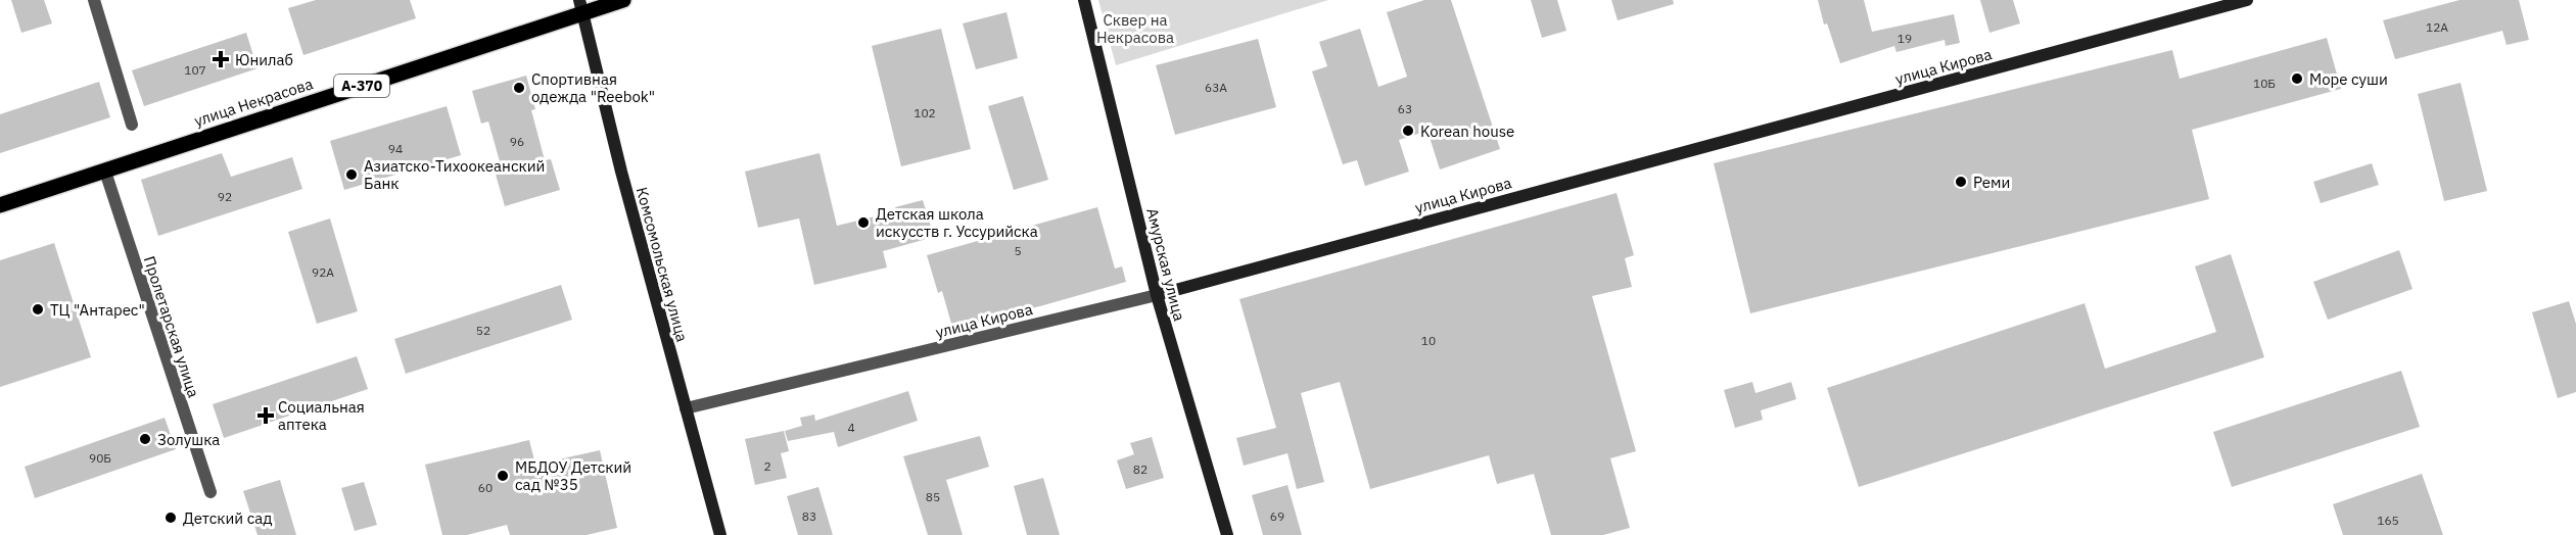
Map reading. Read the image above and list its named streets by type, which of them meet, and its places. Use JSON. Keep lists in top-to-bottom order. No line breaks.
{"streets":{"main road":["А-370","улица Некрасова"],"street":["улица Кирова","Комсомольская улица","Амурская улица","Пролетарская улица"]},"crossings":[["улица Кирова","Комсомольская улица"],["улица Кирова","Амурская улица"],["улица Некрасова","Комсомольская улица"],["улица Некрасова","Пролетарская улица"]],"parks":["Сквер на Некрасова"],"places":{"health":["Юнилаб","Социальная аптека"],"other":["Море суши","Спортивная одежда \"Reebok\"","Korean house","Азиатско-Тихоокеанский Банк","Реми","Детская школа искусств г. Уссурийска","ТЦ \"Антарес\"","Золушка","МБДОУ Детский сад №35","Детский сад"]},"house_numbers":["12А","19","107","10Б","63А","63","102","96","94","92","5","92А","52","10","4","90Б","2","82","60","85","83","69","165"]}
